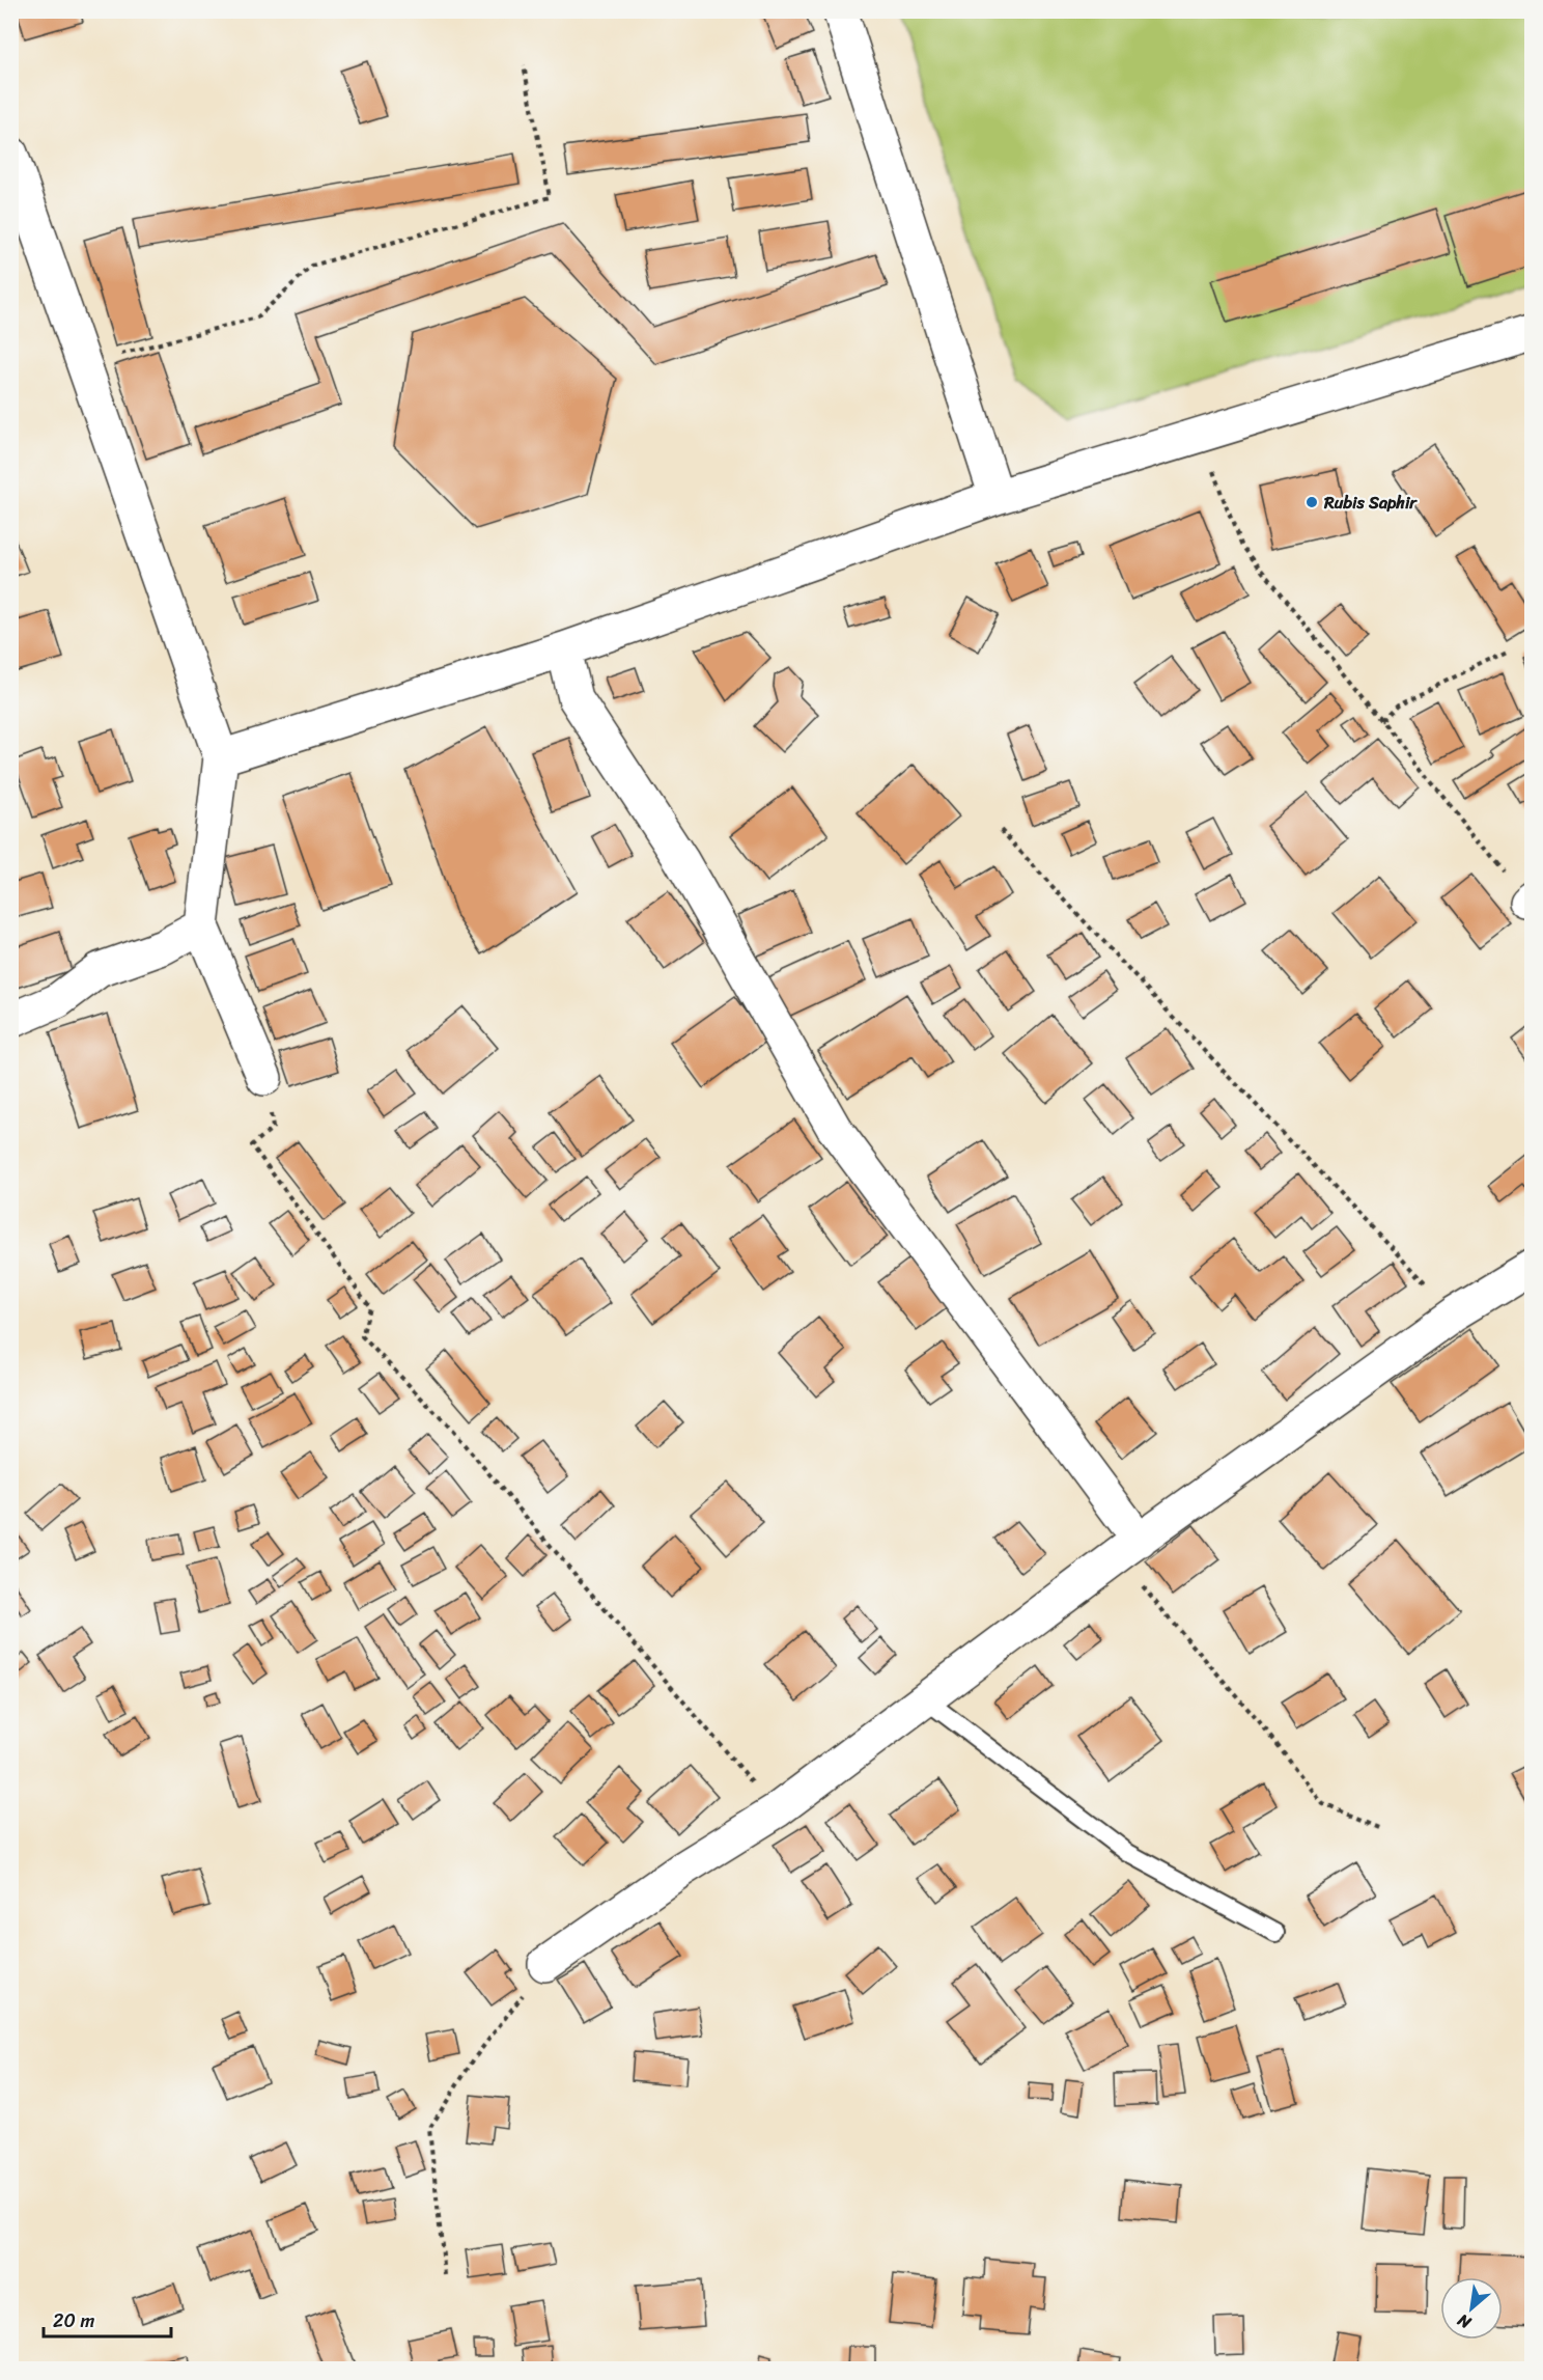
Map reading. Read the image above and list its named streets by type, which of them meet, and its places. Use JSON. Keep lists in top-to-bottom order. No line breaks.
{"places":["Rubis Saphir"],"scale_bar":"20 m","north":"bottom left"}
